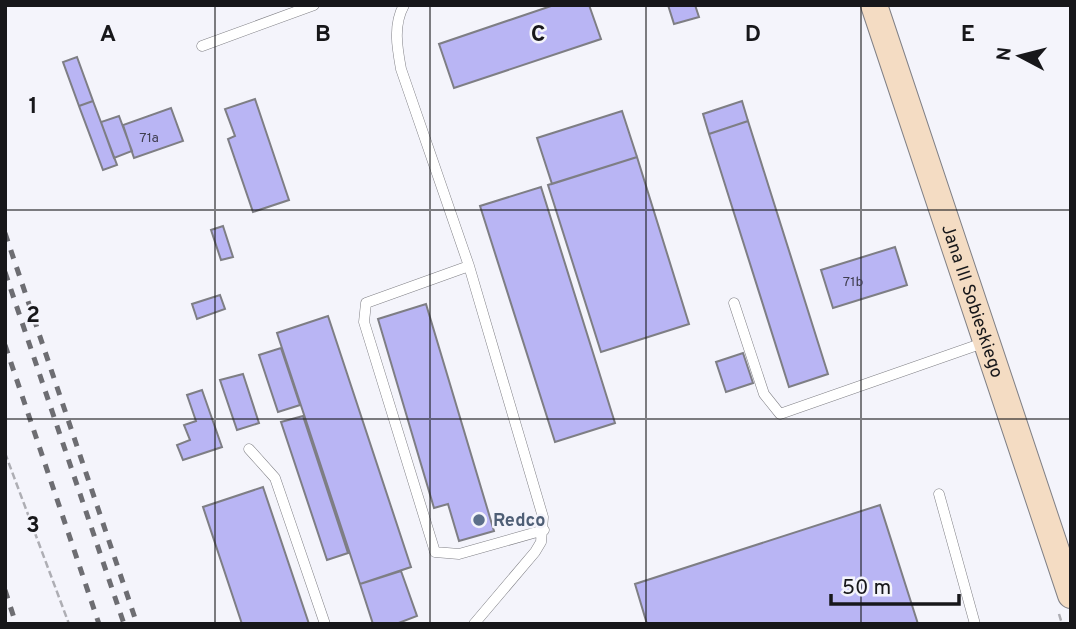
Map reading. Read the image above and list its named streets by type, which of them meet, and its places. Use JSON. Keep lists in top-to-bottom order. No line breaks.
{"streets":{"main road":["Jana III Sobieskiego"]},"places":["Redco"],"house_numbers":["71a","71b"],"scale_bar":"50 m","north":"left","grid":{"columns":["A","B","C","D","E"],"rows":["1","2","3"]}}
